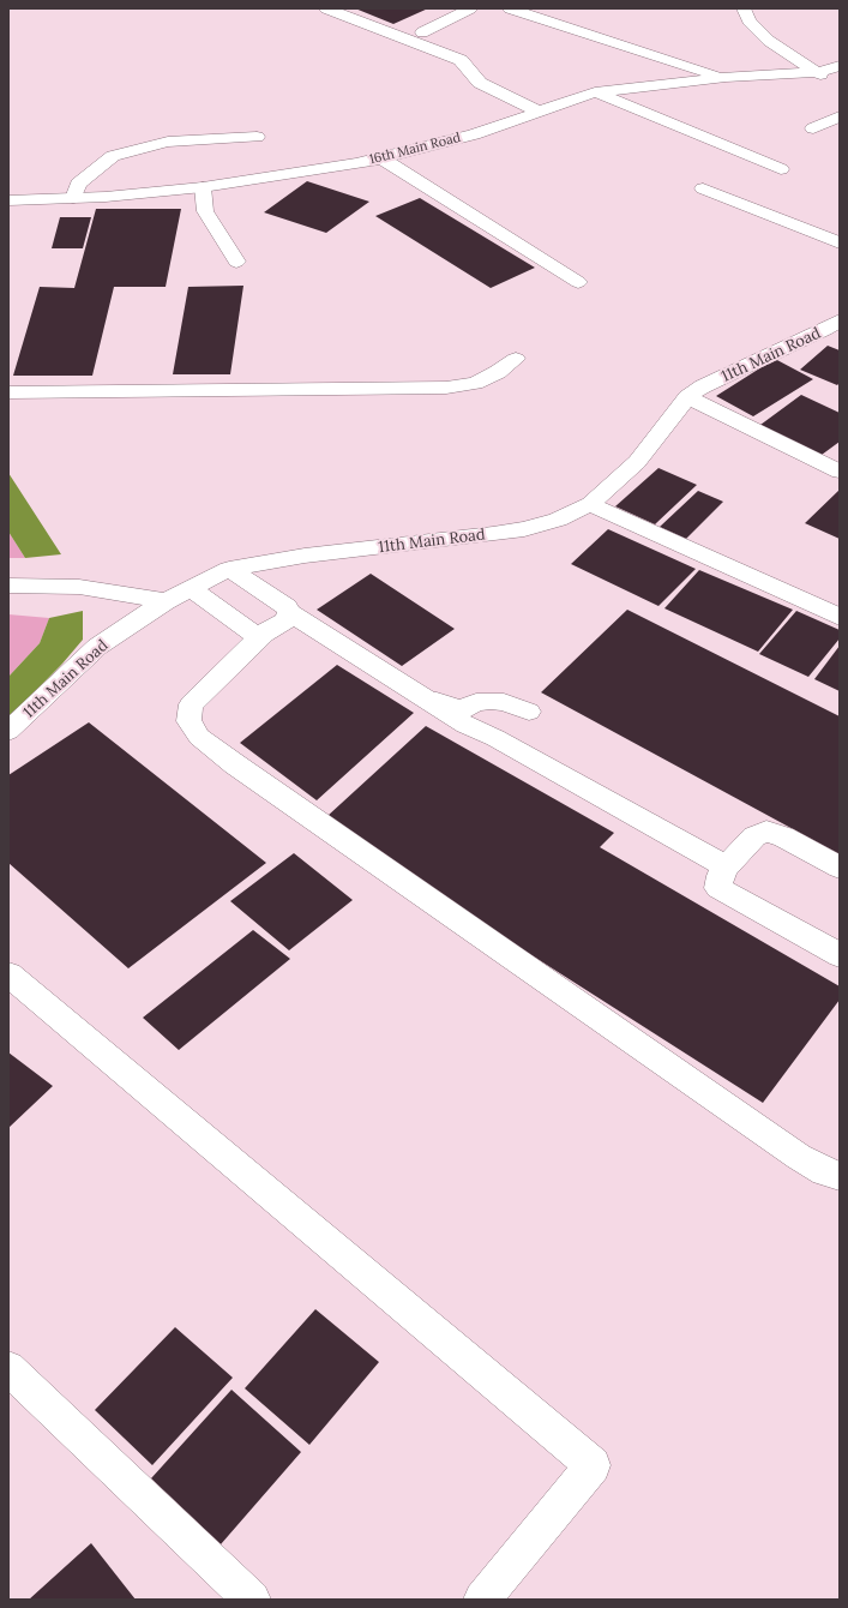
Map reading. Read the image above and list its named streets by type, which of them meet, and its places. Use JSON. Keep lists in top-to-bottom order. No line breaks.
{"streets":{"street":["16th Main Road","11th Main Road"]}}
